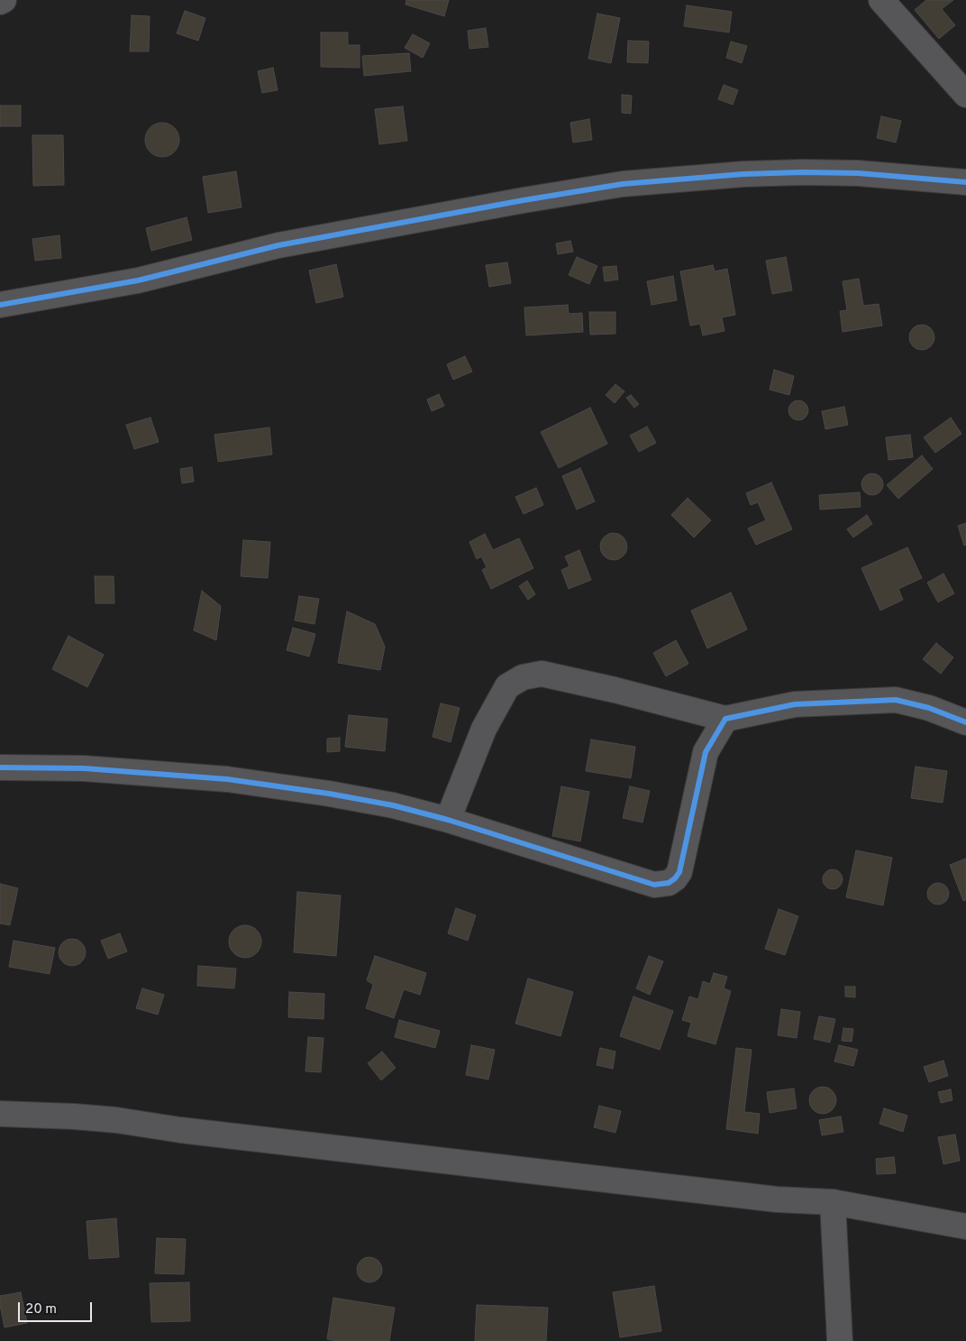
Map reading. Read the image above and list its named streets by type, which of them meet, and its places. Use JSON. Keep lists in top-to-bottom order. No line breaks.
{"scale_bar":"20 m"}
